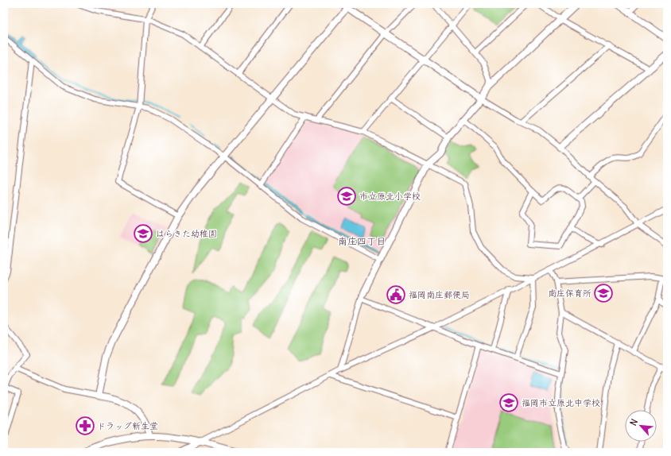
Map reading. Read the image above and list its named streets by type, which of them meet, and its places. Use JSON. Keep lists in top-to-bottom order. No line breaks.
{"districts":["南庄四丁目"],"places":{"school or university":["市立原北小学校","はらきた幼稚園","南庄保育所","福岡市立原北中学校"],"public building":["福岡南庄郵便局"],"pharmacy":["ドラッグ新生堂"]},"north":"top left"}
